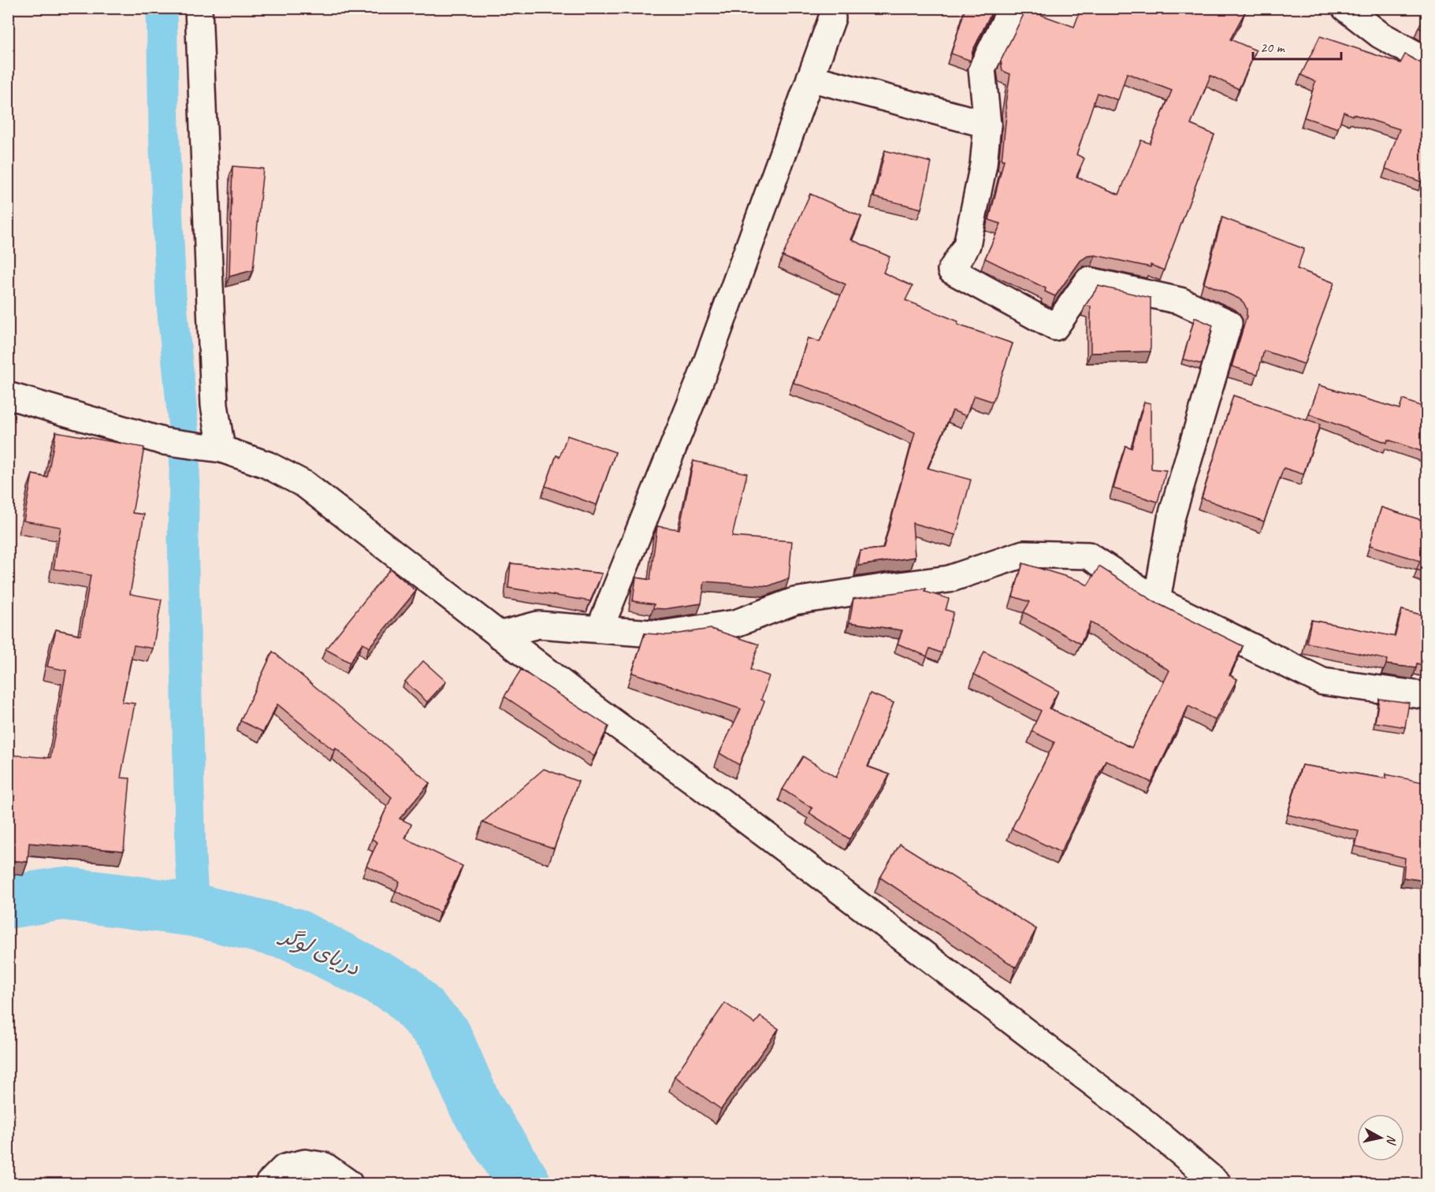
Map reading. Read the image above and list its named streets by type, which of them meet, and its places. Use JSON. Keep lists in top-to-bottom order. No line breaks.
{"water":["دریای لوگر"],"scale_bar":"20 m","north":"right"}
